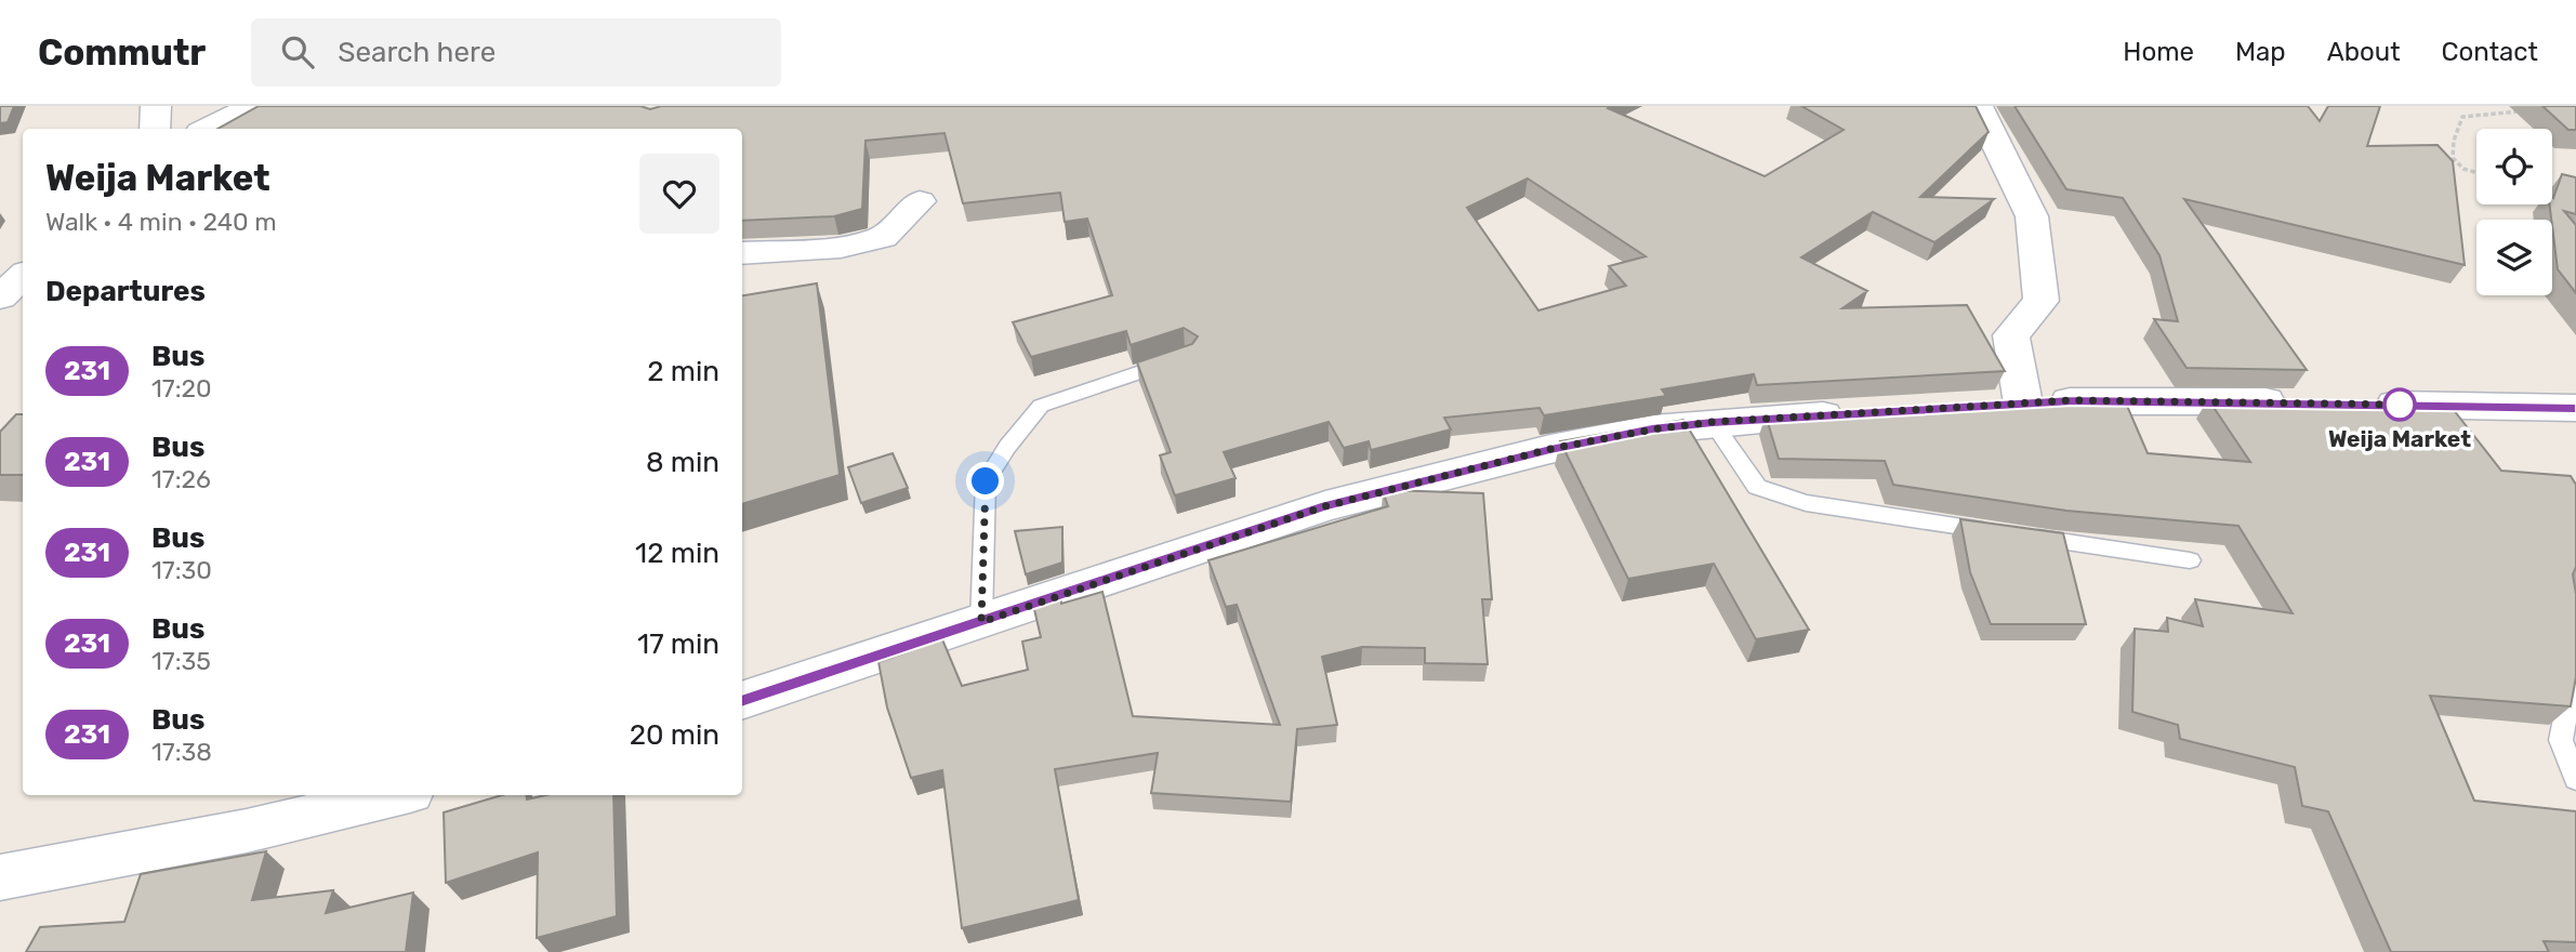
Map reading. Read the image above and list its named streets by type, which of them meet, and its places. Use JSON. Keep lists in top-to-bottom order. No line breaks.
{"places":["Weija Market"],"lines":["bus line 231"],"page":{"header":"Commutr","search":"Search here","nav":["Home","Map","About","Contact"],"heading":[["Weija Market","Walk · 4 min · 240 m"],"Departures"],"list":[{"mark":"231","name":"Bus","note":"17:20","value":"2 min"},{"mark":"231","name":"Bus","note":"17:26","value":"8 min"},{"mark":"231","name":"Bus","note":"17:30","value":"12 min"},{"mark":"231","name":"Bus","note":"17:35","value":"17 min"},{"mark":"231","name":"Bus","note":"17:38","value":"20 min"}]}}
